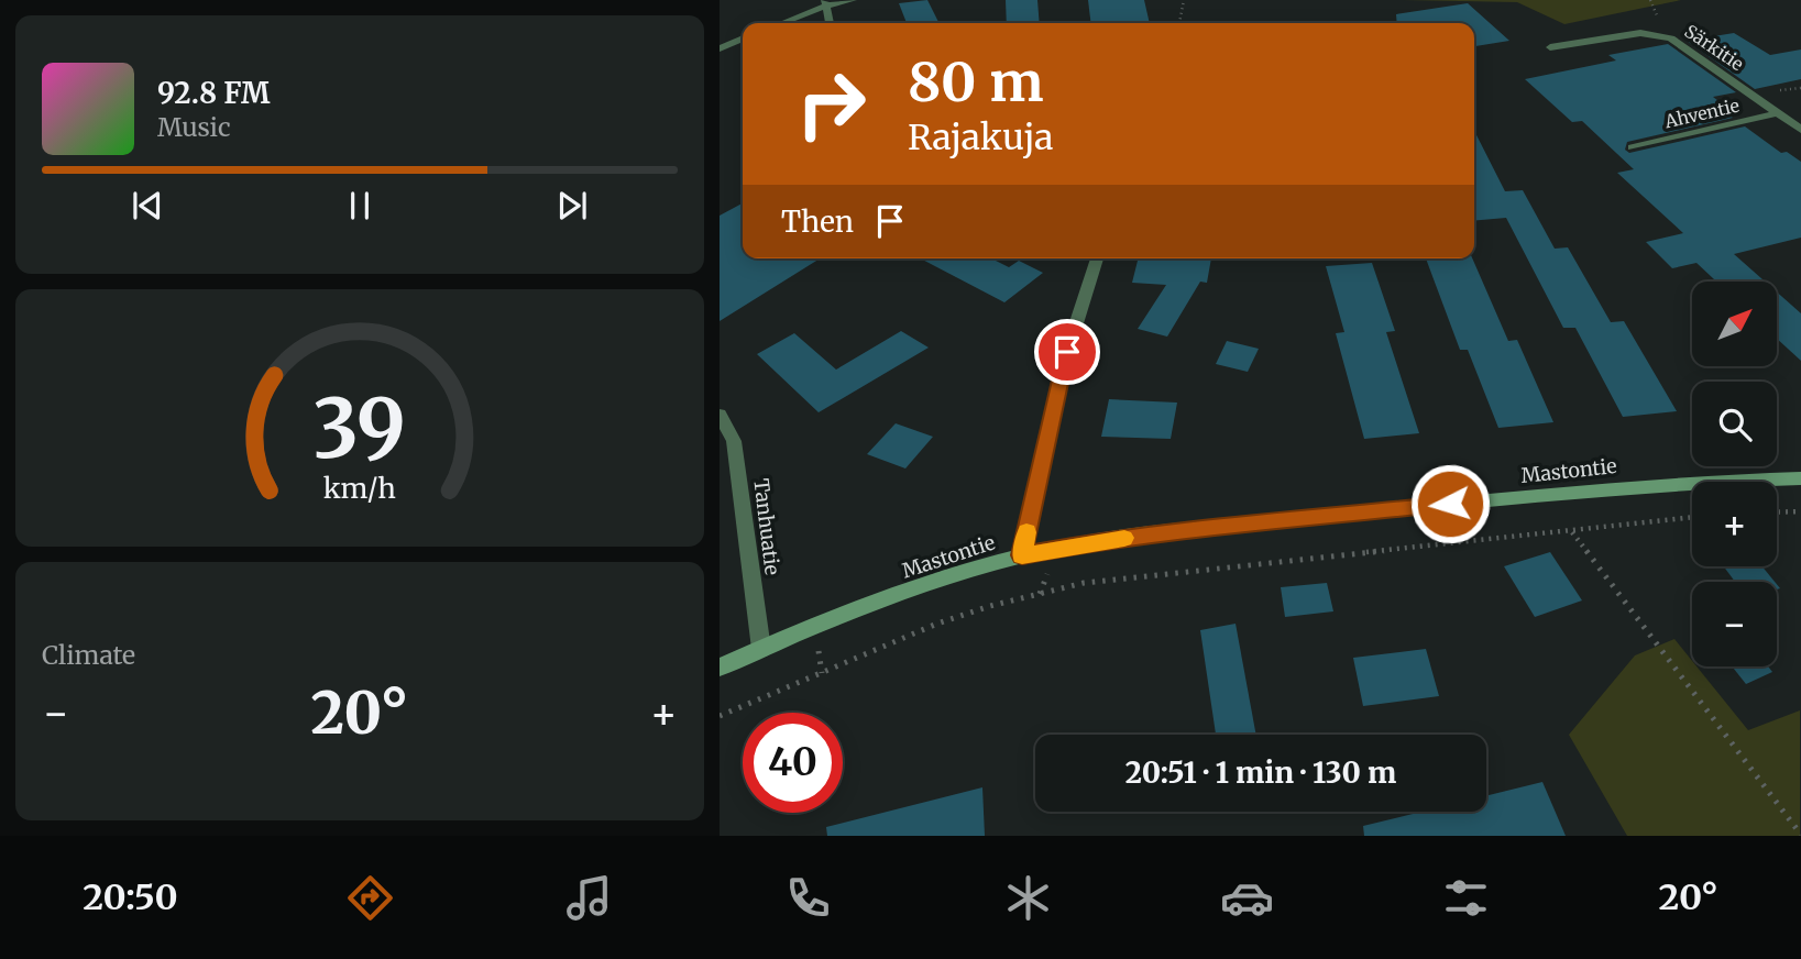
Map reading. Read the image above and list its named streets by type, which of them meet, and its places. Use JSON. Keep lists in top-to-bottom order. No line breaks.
{"streets":{"street":["Särkitie","Ahventie","Mastontie","Tanhuatie"]},"crossings":[["Särkitie","Ahventie"],["Mastontie","Tanhuatie"]],"north":"top right","page":{"turn":["80 m","Rajakuja"],"song":["92.8 FM","Music"],"then":"Then","map_buttons":["+","−"],"tile":"Climate","heat":["−","20°","+"],"limit":"40","trip":"20:51 · 1 min · 130 m","tabs":["20:50","20°"],"gauge":["39","km/h"]}}
